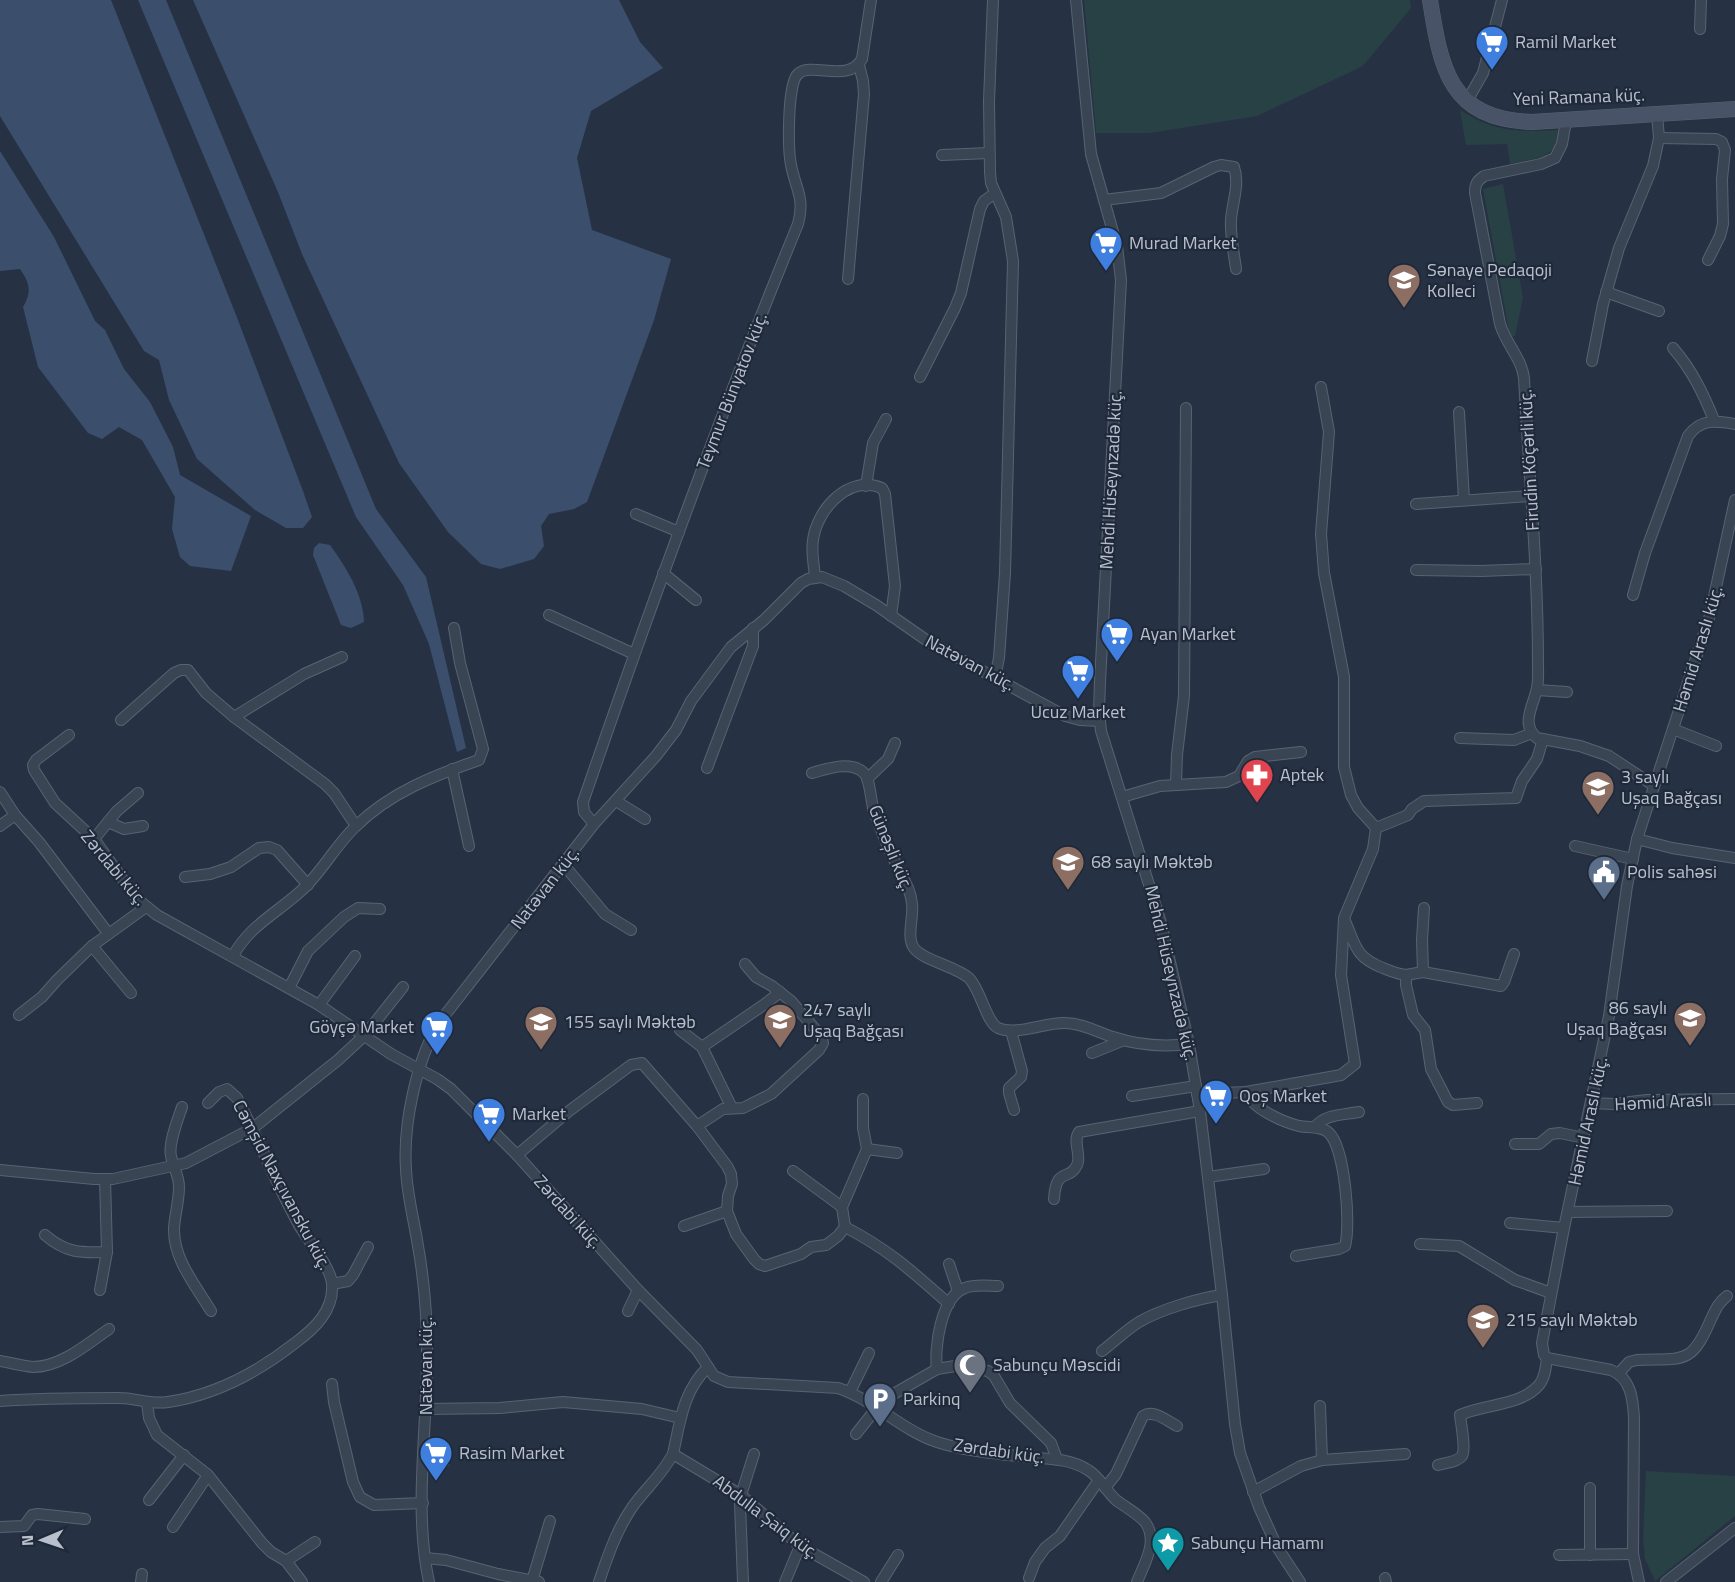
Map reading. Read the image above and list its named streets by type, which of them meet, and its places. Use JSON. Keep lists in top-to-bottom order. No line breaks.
{"streets":{"street":["Yeni Ramana küç.","Teymur Bünyatov küç.","Firudin Köçərli küç.","Mehdi Hüseynzadə küç.","Həmid Araslı küç.","Natəvan küç.","Günəşli küç.","Zərdabi küç.","Həmid Araslı","Cəmşid Naxçıvansku küç.","Abdulla Şaiq küç."]},"crossings":[["Yeni Ramana küç.","Firudin Köçərli küç."],["Teymur Bünyatov küç.","Natəvan küç."],["Mehdi Hüseynzadə küç.","Natəvan küç."],["Həmid Araslı küç.","Həmid Araslı"],["Natəvan küç.","Zərdabi küç."]],"places":{"supermarket":["Ramil Market","Murad Market","Ayan Market","Ucuz Market","Göyçə Market","Qoş Market","Market","Rasim Market"],"school or university":["Sənaye Pedaqoji Kolleci","3 saylı Uşaq Bağçası","68 saylı Məktəb","86 saylı Uşaq Bağçası","247 saylı Uşaq Bağçası","155 saylı Məktəb","215 saylı Məktəb"],"pharmacy":["Aptek"],"public building":["Polis sahəsi"],"mosque":["Sabunçu Məscidi"],"parking":["Parkinq"],"place":["Sabunçu Hamamı"]},"north":"left"}
